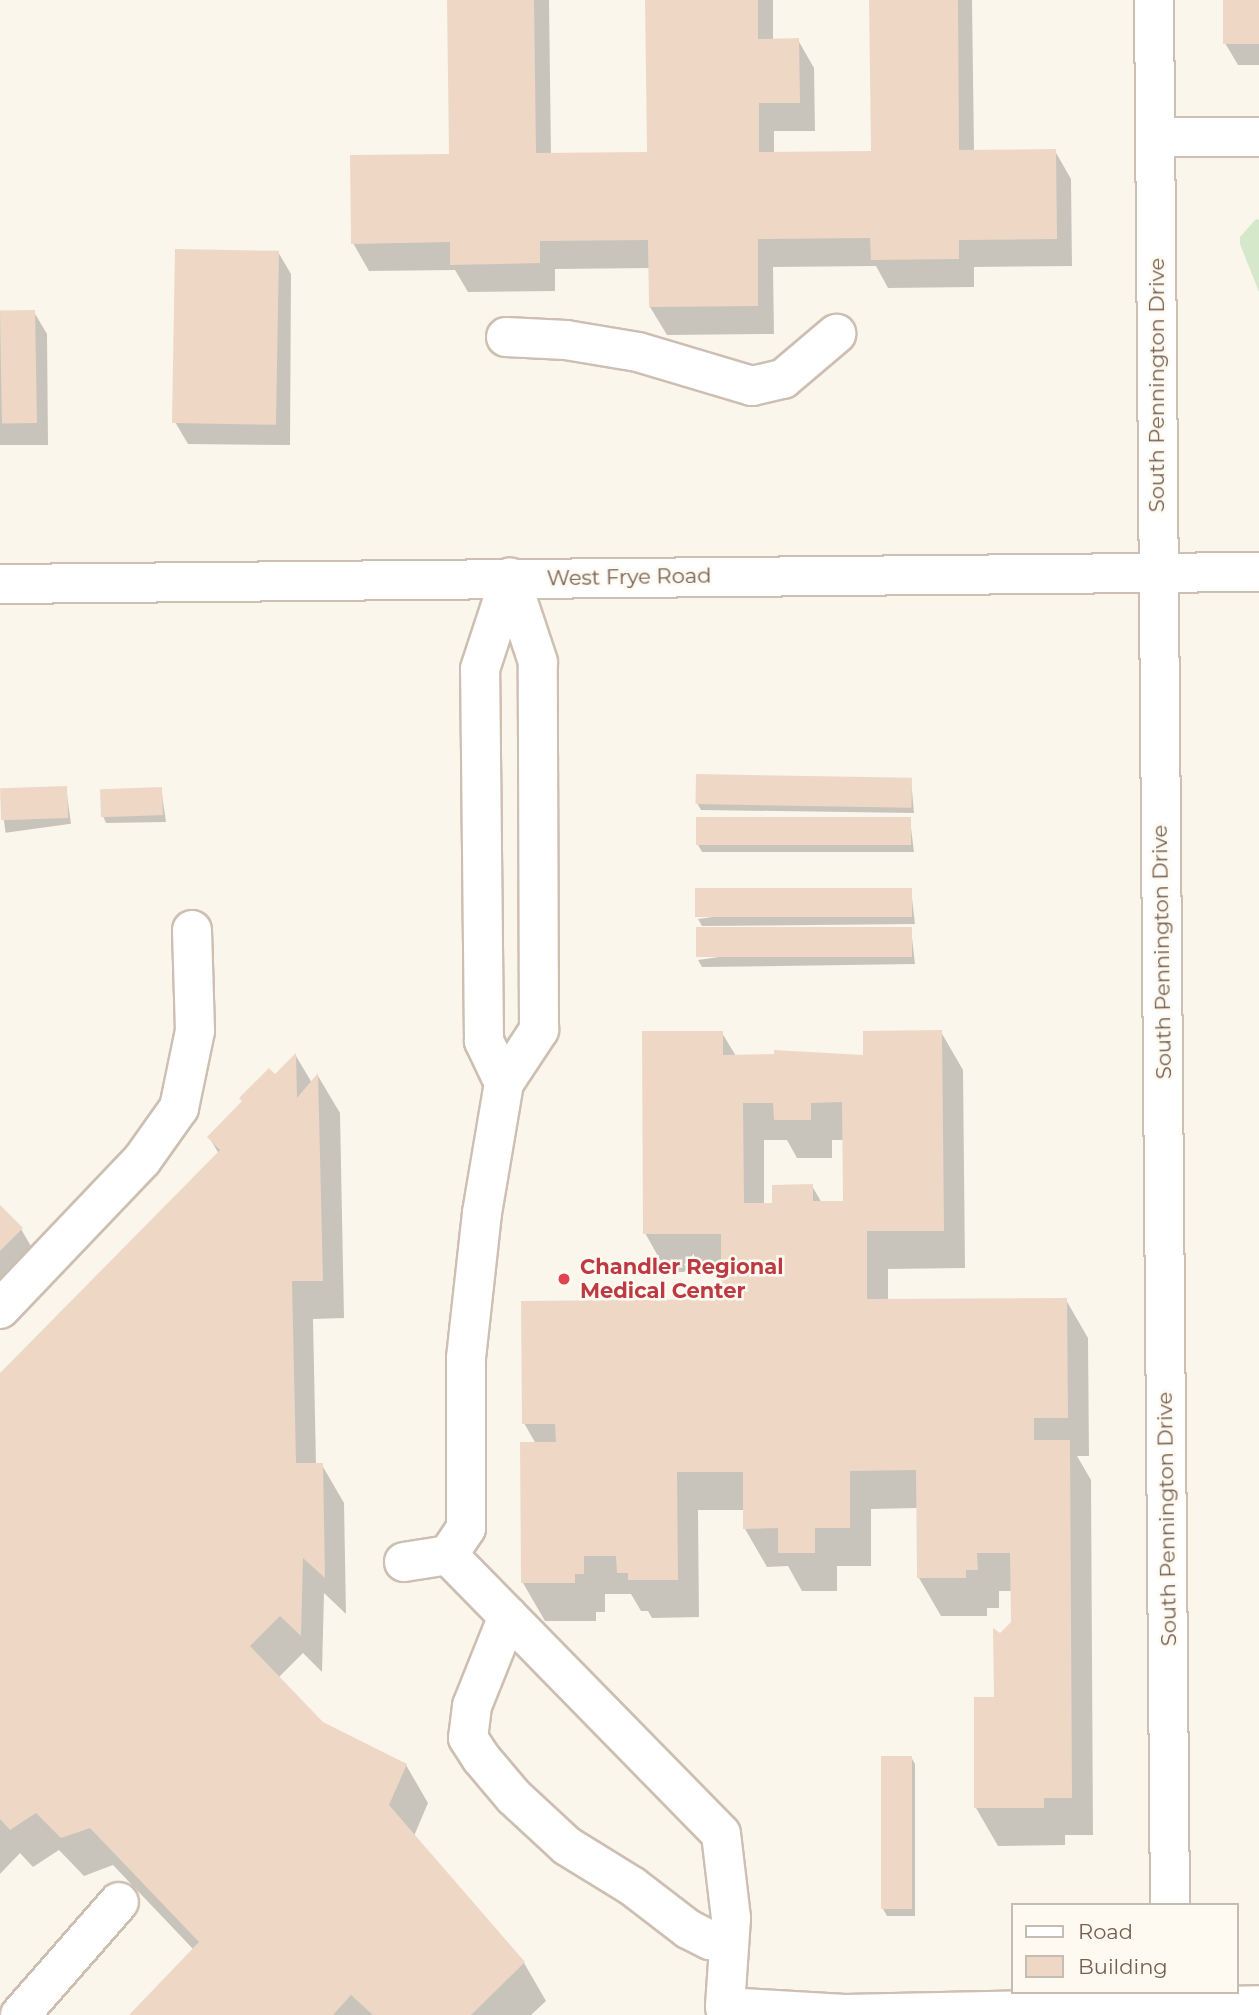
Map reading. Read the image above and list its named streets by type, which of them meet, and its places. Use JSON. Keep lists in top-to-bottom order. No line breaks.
{"streets":{"street":["South Pennington Drive","West Frye Road"]},"crossings":[["South Pennington Drive","West Frye Road"]],"places":["Chandler Regional Medical Center"],"legend":["Road","Building"]}
